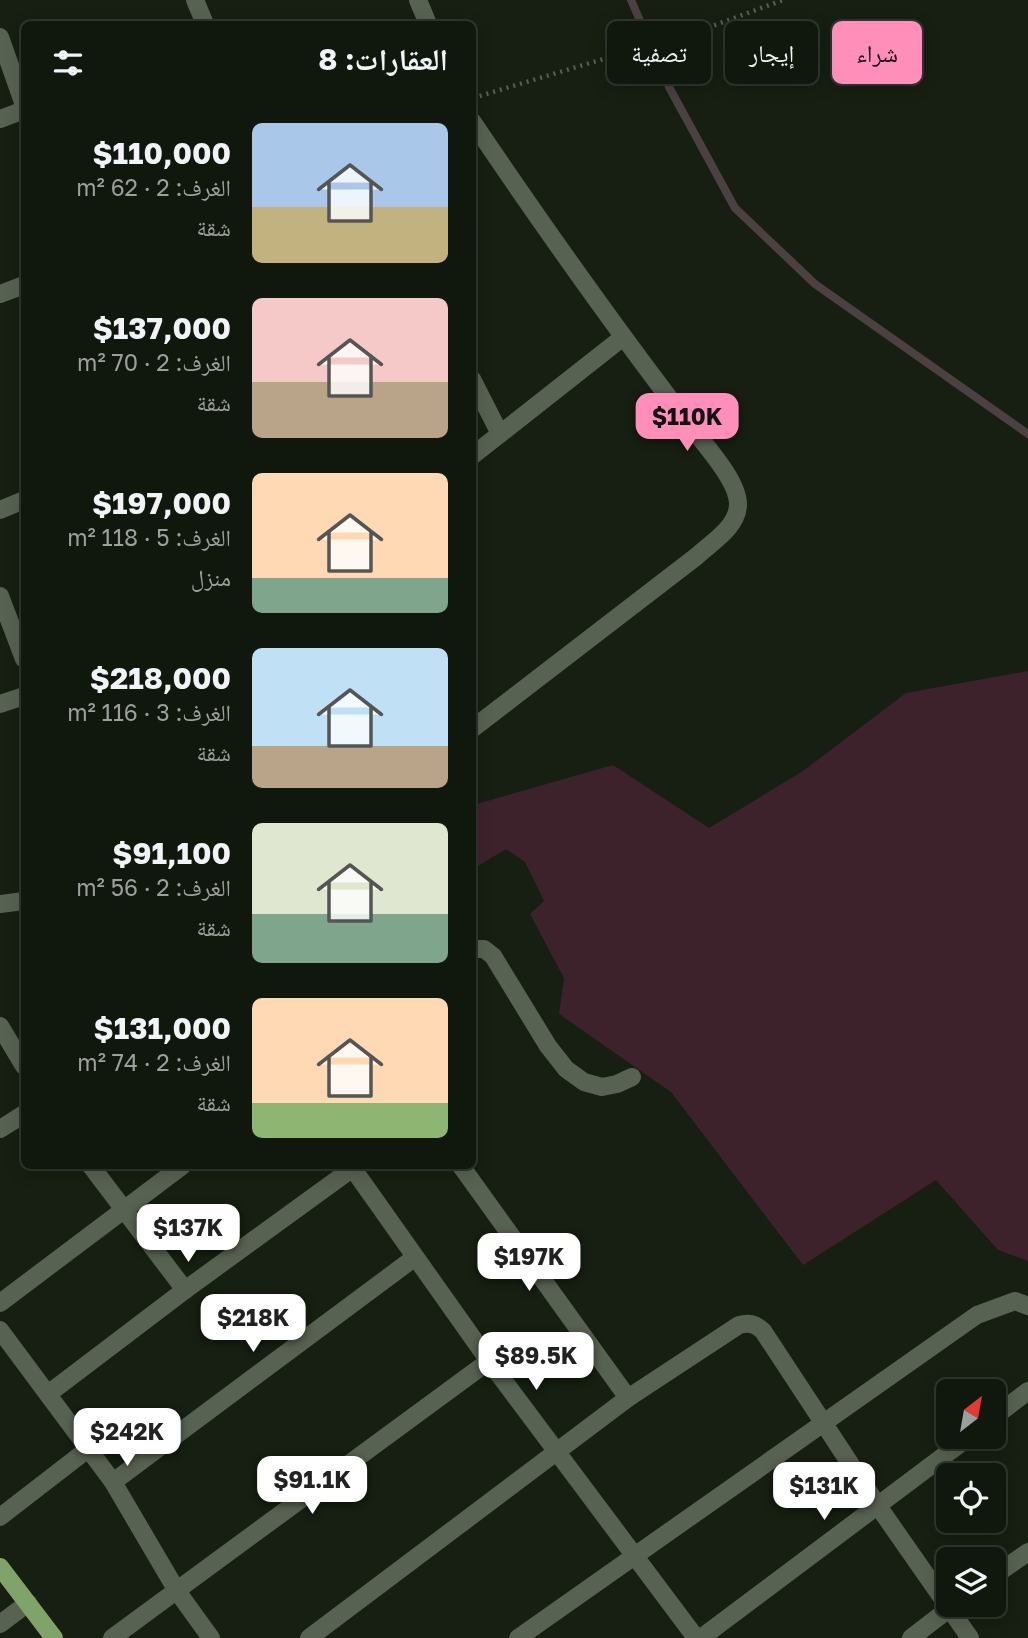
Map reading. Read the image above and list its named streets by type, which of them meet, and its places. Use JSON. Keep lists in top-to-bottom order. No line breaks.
{"north":"top right","page":{"chip":["شراء","إيجار","تصفية"],"heading":"العقارات: 8","list":[{"name":"$110,000","note":"الغرف: 2 · 62 m² · شقة"},{"name":"$137,000","note":"الغرف: 2 · 70 m² · شقة"},{"name":"$197,000","note":"الغرف: 5 · 118 m² · منزل"},{"name":"$218,000","note":"الغرف: 3 · 116 m² · شقة"},{"name":"$91,100","note":"الغرف: 2 · 56 m² · شقة"},{"name":"$131,000","note":"الغرف: 2 · 74 m² · شقة"}],"price":["$110K","$137K","$197K","$218K","$89.5K","$242K","$91.1K","$131K"]}}
